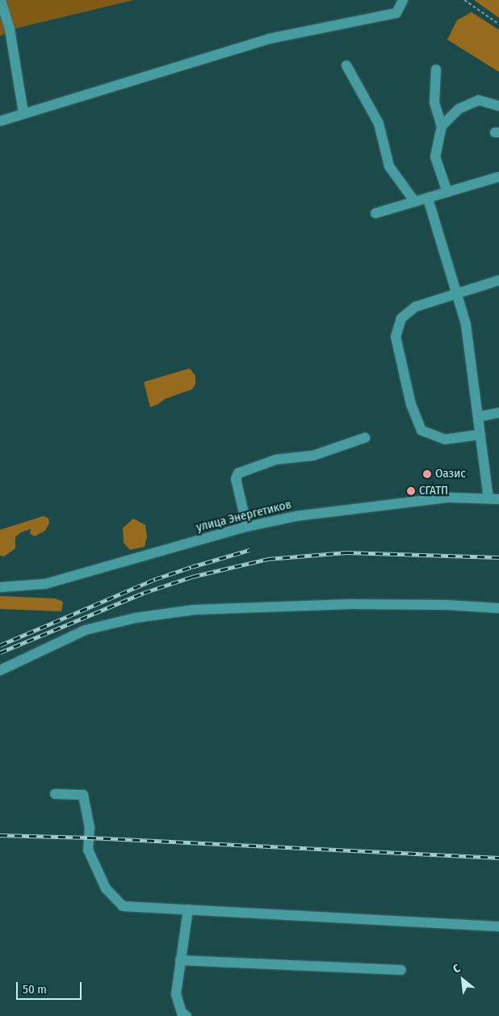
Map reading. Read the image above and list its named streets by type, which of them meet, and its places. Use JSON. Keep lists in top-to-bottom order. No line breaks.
{"streets":{"street":["улица Энергетиков"]},"places":["Оазис","СГАТП"],"scale_bar":"50 m","north":"top left"}
